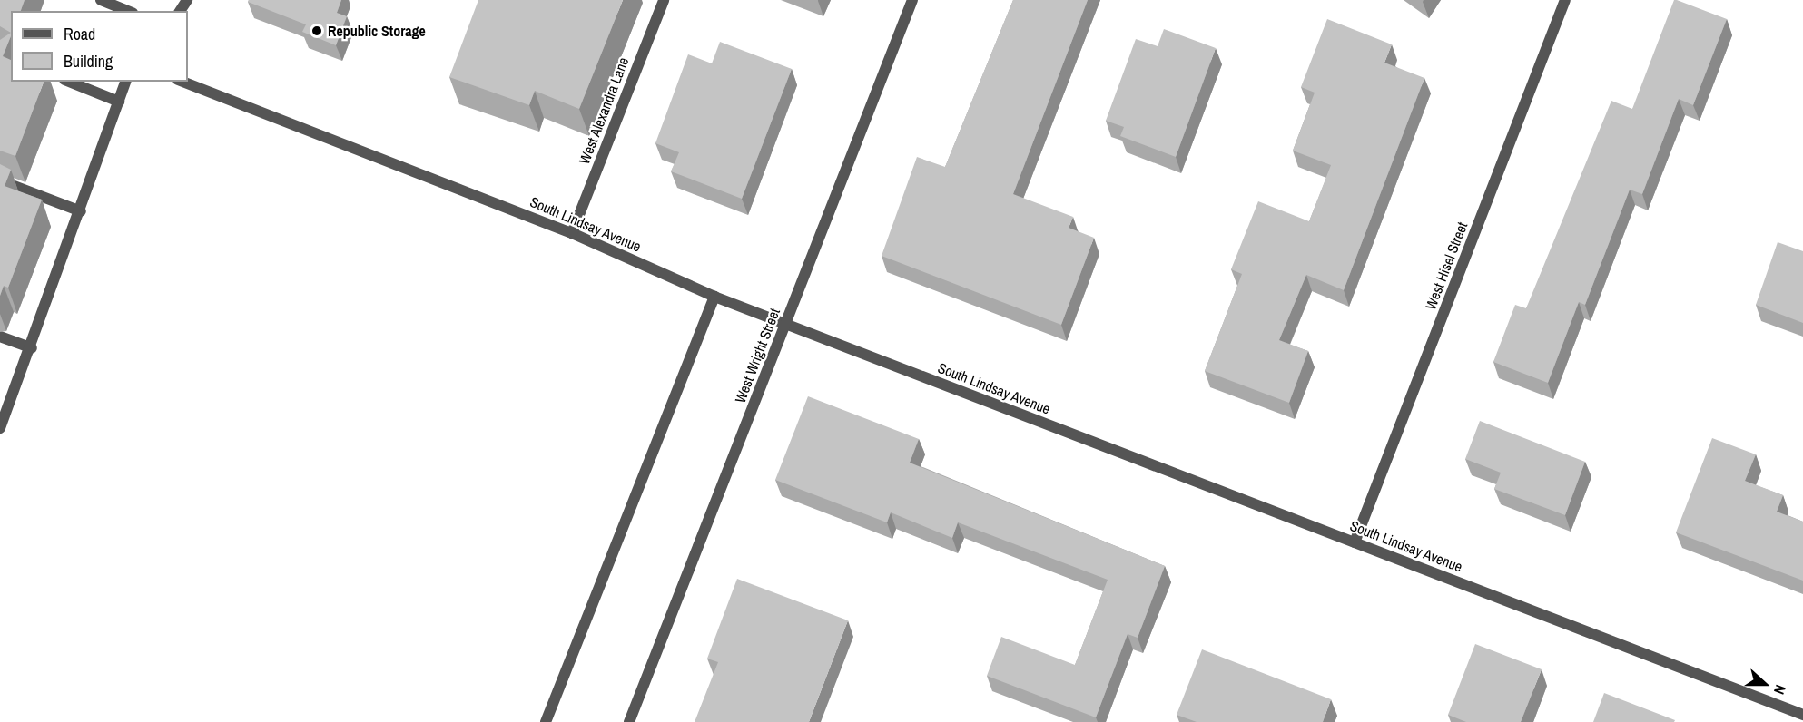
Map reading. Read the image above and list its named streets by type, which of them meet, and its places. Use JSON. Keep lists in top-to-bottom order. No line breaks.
{"streets":{"street":["West Alexandra Lane","South Lindsay Avenue","West Hisel Street","West Wright Street"]},"crossings":[["West Alexandra Lane","South Lindsay Avenue"],["South Lindsay Avenue","West Hisel Street"],["South Lindsay Avenue","West Wright Street"]],"places":["Republic Storage"],"legend":["Road","Building"],"north":"right"}
